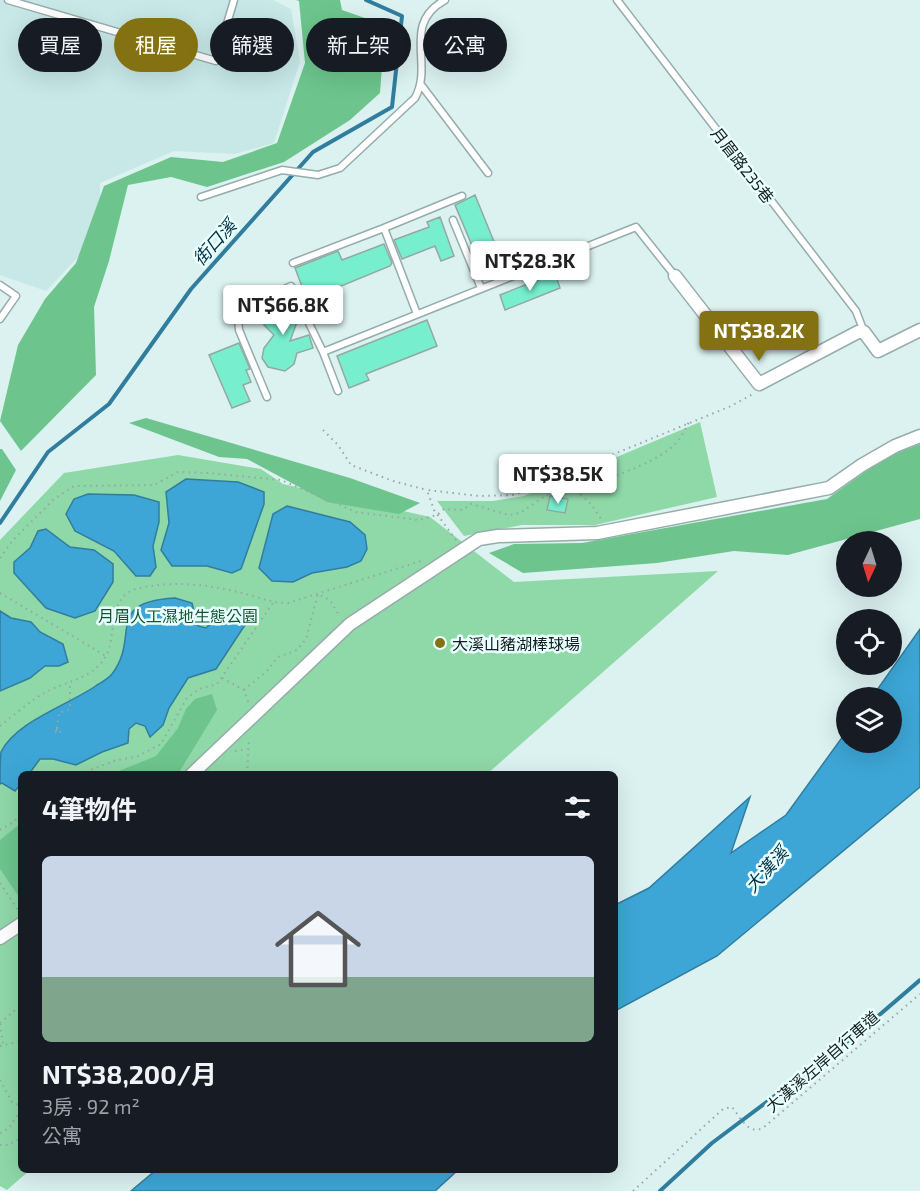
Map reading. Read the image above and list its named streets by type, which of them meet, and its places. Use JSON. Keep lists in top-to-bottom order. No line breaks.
{"streets":{"lane":["月眉路235巷"],"path":["大漢溪左岸自行車道"]},"water":["街口溪","大漢溪"],"parks":["月眉人工濕地生態公園"],"places":["大溪山豬湖棒球場"],"north":"bottom","page":{"chip":["買屋","租屋","篩選","新上架","公寓"],"price":["NT$28.3K","NT$66.8K","NT$38.2K","NT$38.5K"],"heading":"4筆物件","list":[{"name":"NT$38,200/月","note":"3房 · 92 m² · 公寓"}]}}
